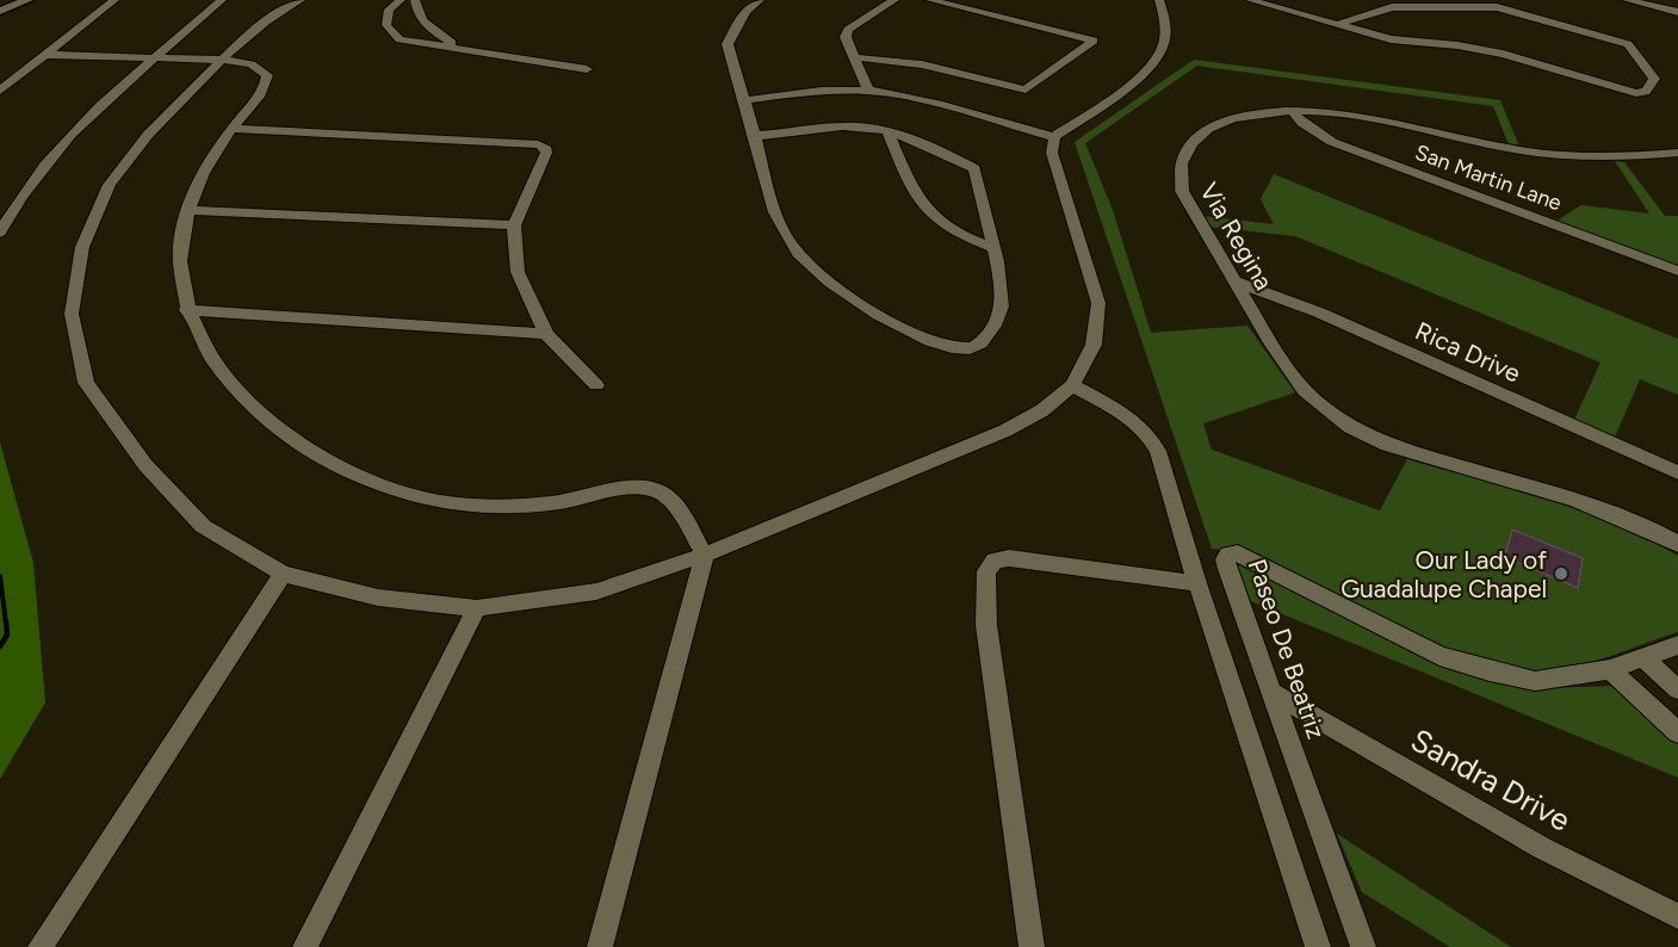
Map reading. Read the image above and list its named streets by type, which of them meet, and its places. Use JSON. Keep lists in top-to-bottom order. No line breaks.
{"streets":{"street":["San Martin Lane","Via Regina","Rica Drive","Paseo De Beatriz","Sandra Drive"]},"crossings":[["San Martin Lane","Via Regina"],["Via Regina","Rica Drive"],["Paseo De Beatriz","Sandra Drive"]],"places":["Our Lady of Guadalupe Chapel"]}
